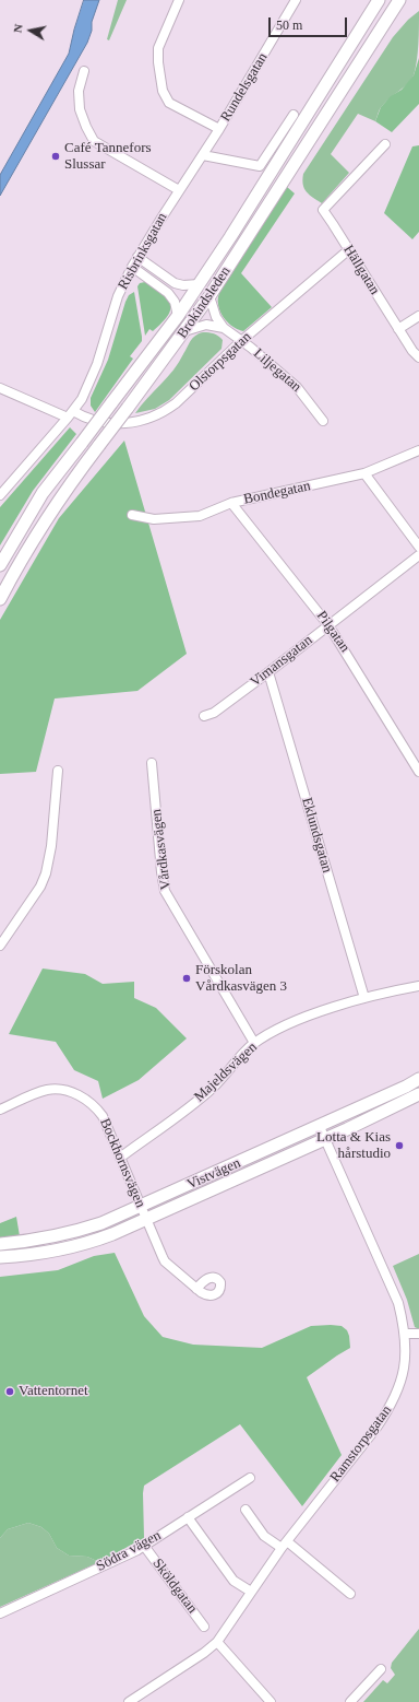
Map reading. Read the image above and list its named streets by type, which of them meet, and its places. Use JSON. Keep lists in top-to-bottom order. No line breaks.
{"streets":{"main road":["Brokindsleden","Vistvägen"],"street":["Rundelsgatan","Risbrinksgatan","Hällgatan","Olstorpsgatan","Liljegatan","Bondegatan","Pilgatan","Vimansgatan","Eklundsgatan","Vårdkasvägen","Majeldsvägen","Bockhornsvägen","Ramstorpsgatan","Södra vägen","Sköldgatan"]},"crossings":[["Rundelsgatan","Risbrinksgatan"],["Risbrinksgatan","Olstorpsgatan"],["Hällgatan","Olstorpsgatan"],["Brokindsleden","Liljegatan"],["Olstorpsgatan","Liljegatan"],["Bondegatan","Pilgatan"],["Pilgatan","Vimansgatan"],["Vimansgatan","Eklundsgatan"],["Eklundsgatan","Majeldsvägen"],["Vårdkasvägen","Majeldsvägen"],["Majeldsvägen","Bockhornsvägen"],["Bockhornsvägen","Vistvägen"],["Vistvägen","Ramstorpsgatan"],["Södra vägen","Sköldgatan"]],"places":["Café Tannefors Slussar","Förskolan Vårdkasvägen 3","Lotta & Kias hårstudio","Vattentornet"],"scale_bar":"50 m","north":"left"}
